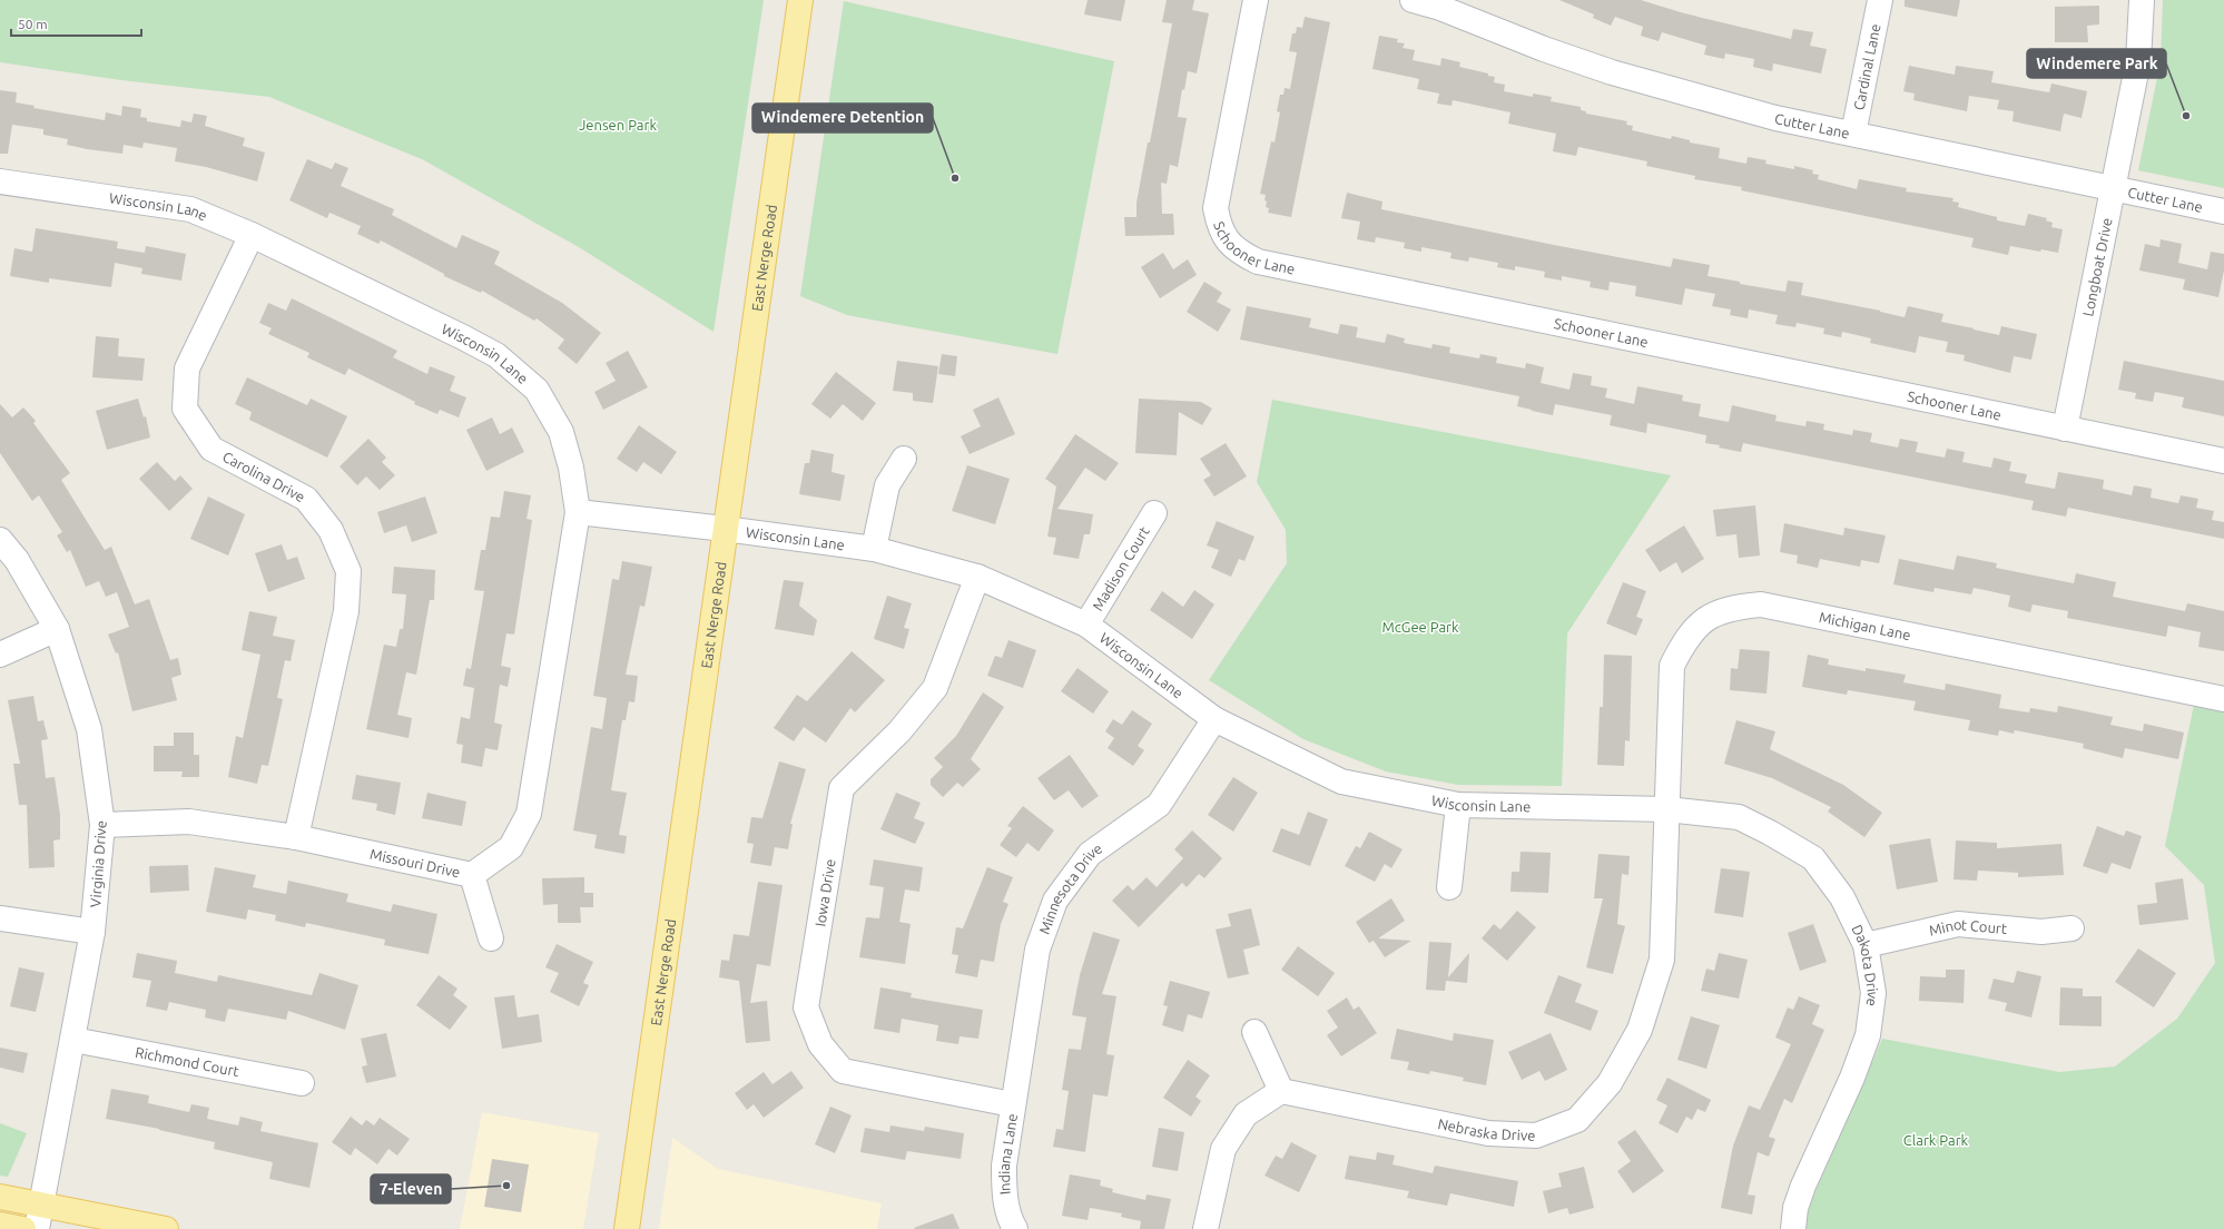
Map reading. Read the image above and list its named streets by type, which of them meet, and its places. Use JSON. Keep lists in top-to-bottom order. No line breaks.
{"streets":{"main road":["East Nerge Road"],"street":["Cardinal Lane","Cutter Lane","Wisconsin Lane","Schooner Lane","Longboat Drive","Carolina Drive","Madison Court","Michigan Lane","Missouri Drive","Virginia Drive","Minnesota Drive","Iowa Drive","Minot Court","Dakota Drive","Richmond Court","Nebraska Drive","Indiana Lane"]},"crossings":[["Cardinal Lane","Cutter Lane"],["Cutter Lane","Longboat Drive"],["Wisconsin Lane","East Nerge Road"],["Wisconsin Lane","Carolina Drive"],["Wisconsin Lane","Madison Court"],["Wisconsin Lane","Michigan Lane"],["Wisconsin Lane","Missouri Drive"],["Wisconsin Lane","Minnesota Drive"],["Wisconsin Lane","Iowa Drive"],["Wisconsin Lane","Dakota Drive"],["Wisconsin Lane","Nebraska Drive"],["Schooner Lane","Longboat Drive"],["Carolina Drive","Missouri Drive"],["Michigan Lane","Dakota Drive"],["Michigan Lane","Nebraska Drive"],["Missouri Drive","Virginia Drive"],["Virginia Drive","Richmond Court"],["Minnesota Drive","Iowa Drive"],["Minnesota Drive","Indiana Lane"],["Iowa Drive","Indiana Lane"],["Minot Court","Dakota Drive"],["Dakota Drive","Nebraska Drive"]],"parks":["Jensen Park","McGee Park","Clark Park"],"places":["Windemere Park","Windemere Detention","7-Eleven"],"scale_bar":"50 m"}
